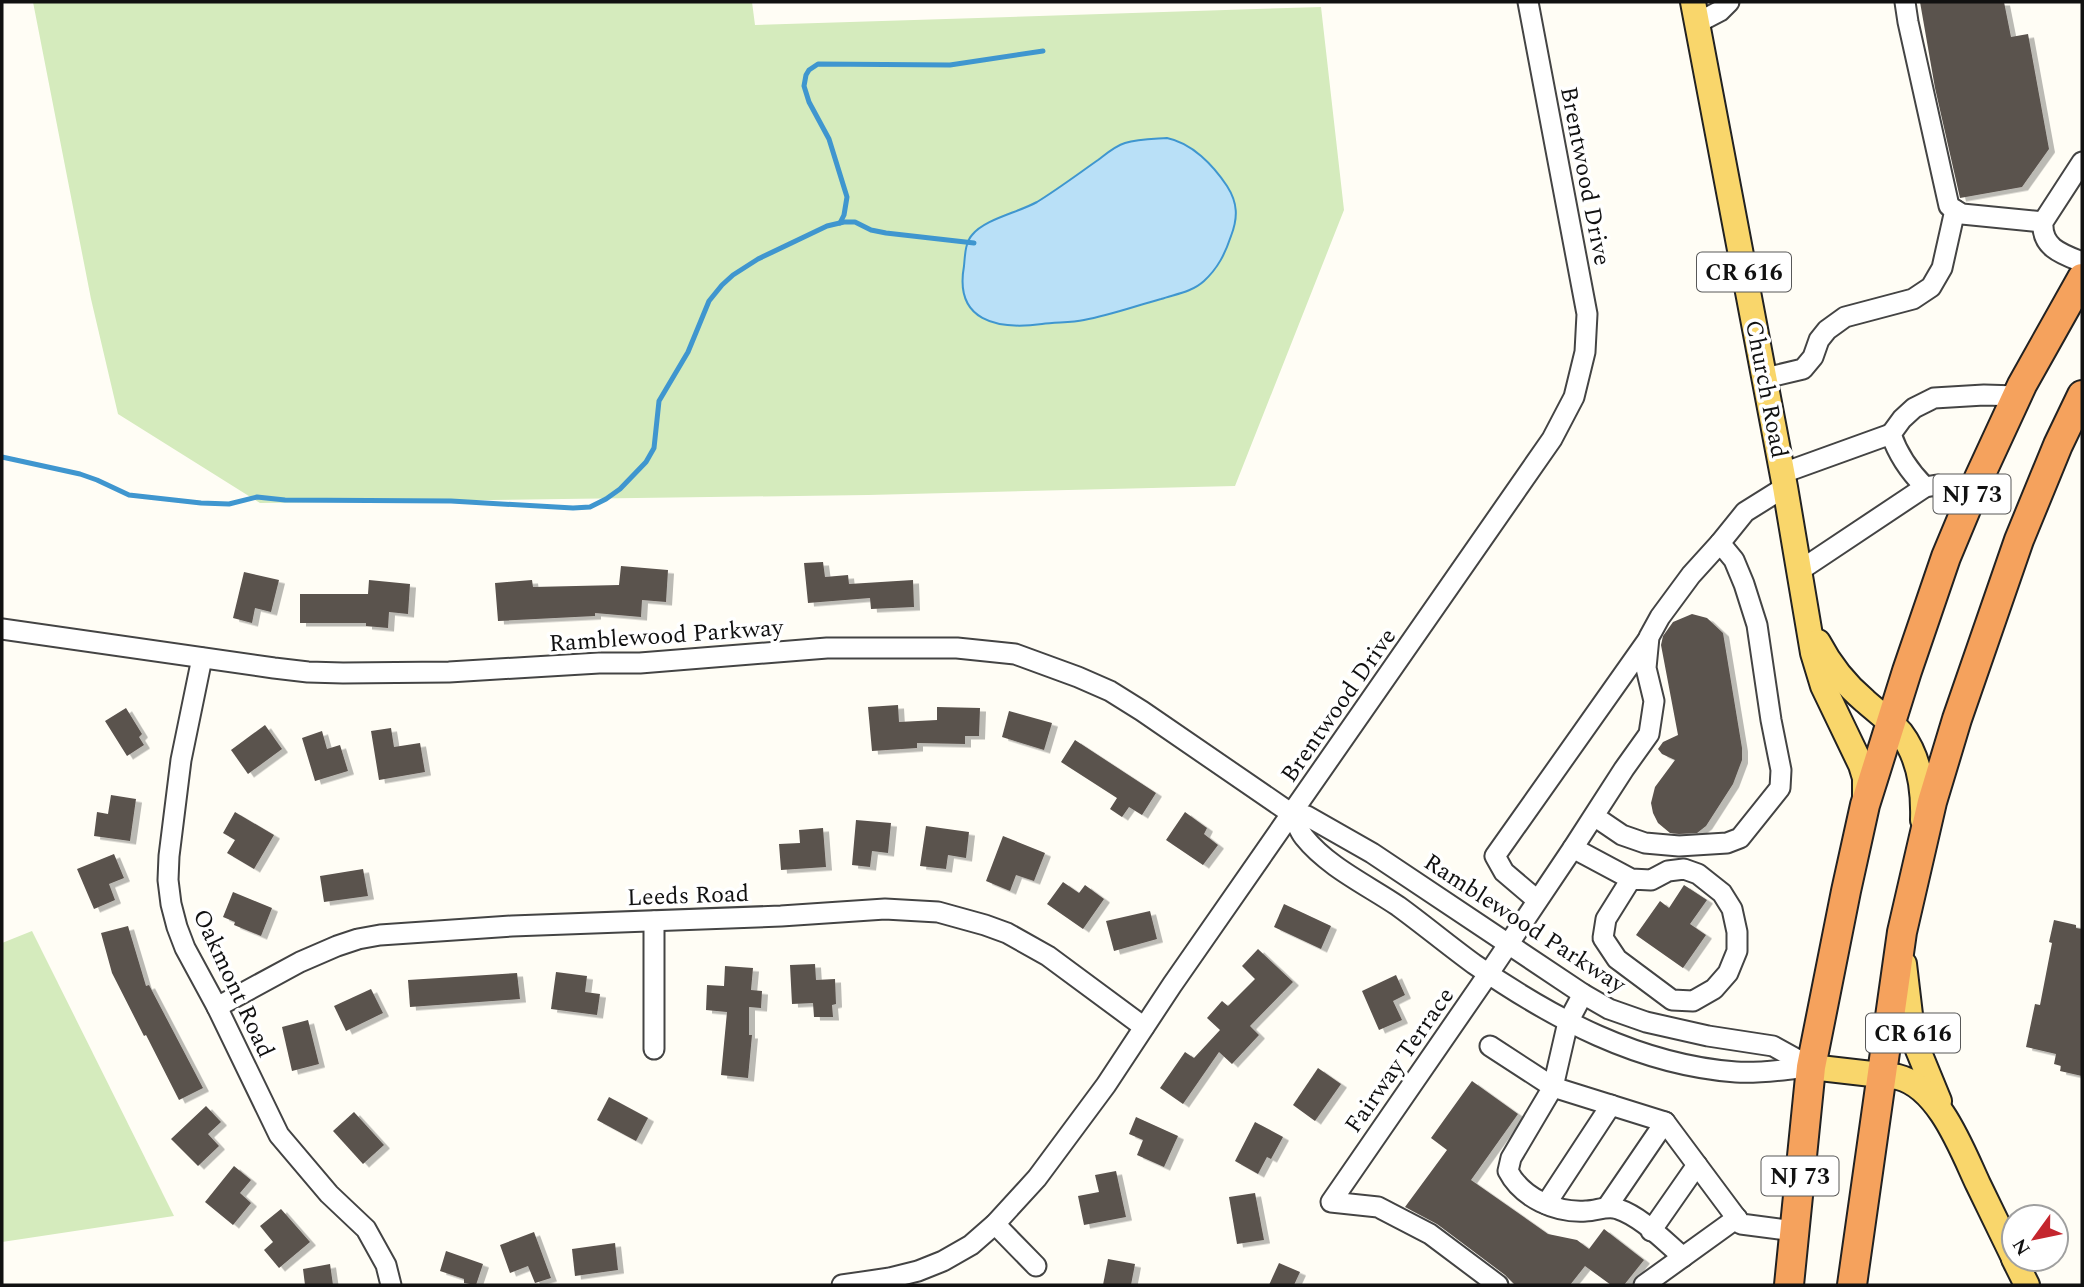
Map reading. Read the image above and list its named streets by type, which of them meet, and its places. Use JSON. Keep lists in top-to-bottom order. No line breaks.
{"streets":{"highway":["NJ 73"],"main road":["CR 616","Church Road"],"street":["Brentwood Drive","Ramblewood Parkway","Leeds Road","Oakmont Road","Fairway Terrace"]},"crossings":[["Brentwood Drive","Ramblewood Parkway"],["Brentwood Drive","Leeds Road"],["CR 616","NJ 73"],["CR 616","Ramblewood Parkway"],["Church Road","NJ 73"],["NJ 73","Ramblewood Parkway"],["Ramblewood Parkway","Oakmont Road"],["Ramblewood Parkway","Fairway Terrace"],["Leeds Road","Oakmont Road"]],"north":"bottom left"}
